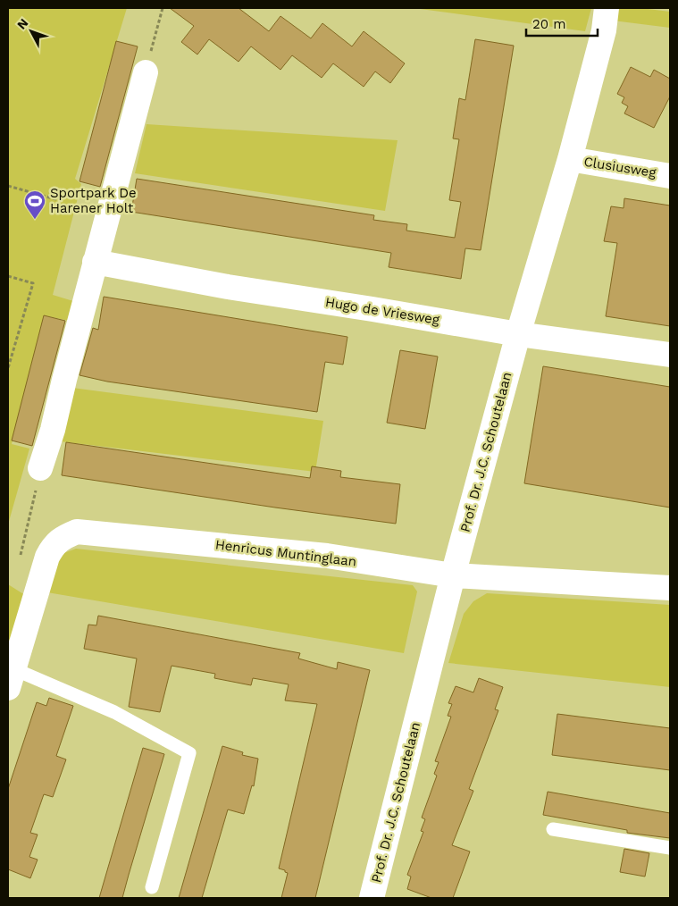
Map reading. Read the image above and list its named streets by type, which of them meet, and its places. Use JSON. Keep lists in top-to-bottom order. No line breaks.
{"streets":{"street":["Clusiusweg","Hugo de Vriesweg","Prof. Dr. J.C. Schoutelaan","Henricus Muntinglaan"]},"crossings":[["Clusiusweg","Prof. Dr. J.C. Schoutelaan"],["Hugo de Vriesweg","Prof. Dr. J.C. Schoutelaan"],["Prof. Dr. J.C. Schoutelaan","Henricus Muntinglaan"]],"places":{"sports":["Sportpark De Harener Holt"]},"scale_bar":"20 m","north":"top left"}
